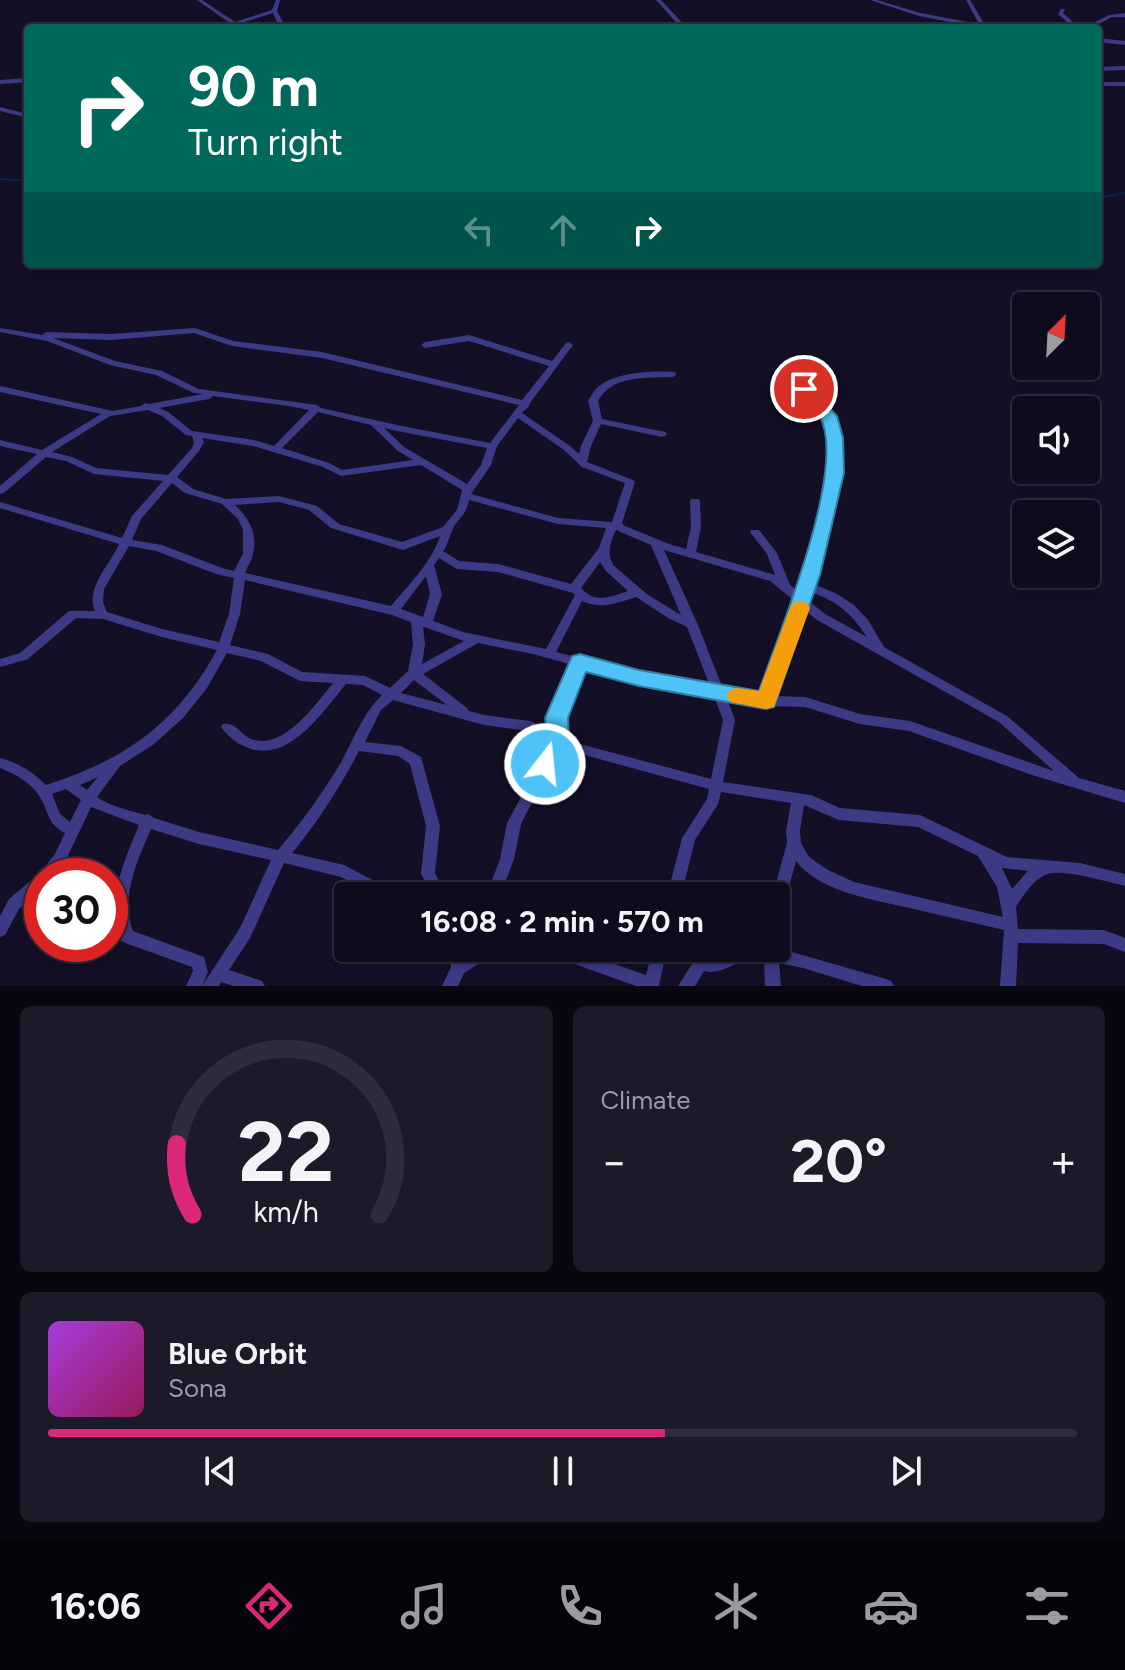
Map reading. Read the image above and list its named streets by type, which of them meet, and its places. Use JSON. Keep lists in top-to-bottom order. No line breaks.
{"north":"top right","page":{"turn":["90 m","Turn right"],"limit":"30","trip":"16:08 · 2 min · 570 m","tile":"Climate","heat":["−","20°","+"],"song":["Blue Orbit","Sona"],"tabs":"16:06","gauge":["22","km/h"]}}
